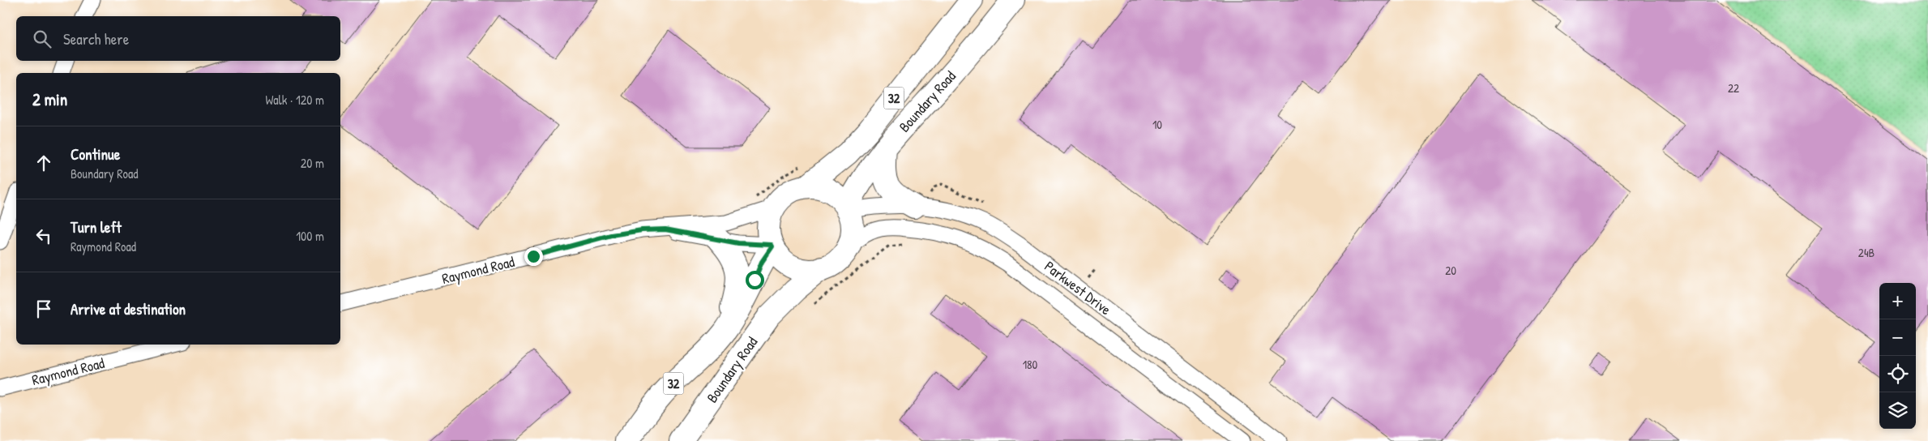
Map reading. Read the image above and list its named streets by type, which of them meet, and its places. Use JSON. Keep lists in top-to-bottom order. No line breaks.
{"streets":{"main road":["32","Boundary Road"],"street":["Raymond Road","Parkwest Drive"]},"crossings":[["32","Boundary Road"],["32","Raymond Road"],["32","Parkwest Drive"],["Boundary Road","Raymond Road"],["Boundary Road","Parkwest Drive"],["Raymond Road","Parkwest Drive"]],"house_numbers":["22","10","24B","20","180"],"page":{"search":"Search here","heading":["2 min","Walk · 120 m"],"list":[["Continue","Boundary Road","20 m"],["Turn left","Raymond Road","100 m"],"Arrive at destination"],"map_buttons":["+","−"]}}
